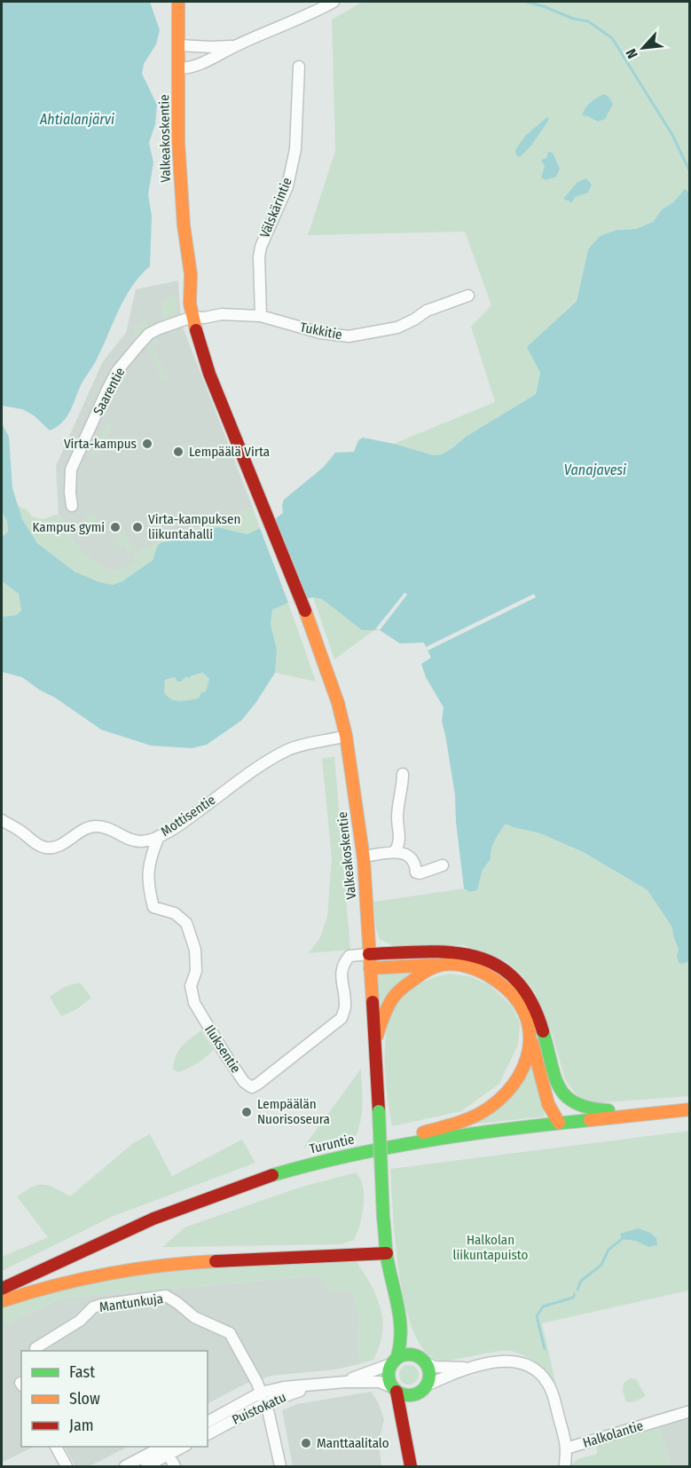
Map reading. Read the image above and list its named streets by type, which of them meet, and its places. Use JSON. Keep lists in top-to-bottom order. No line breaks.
{"streets":{"main road":["Valkeakoskentie","Turuntie"],"street":["Välskärintie","Tukkitie","Saarentie","Mottisentie","Iluksentie","Mantunkuja","Puistokatu","Halkolantie"]},"crossings":[["Valkeakoskentie","Tukkitie"],["Valkeakoskentie","Saarentie"],["Valkeakoskentie","Mottisentie"],["Valkeakoskentie","Iluksentie"],["Valkeakoskentie","Puistokatu"],["Valkeakoskentie","Halkolantie"],["Välskärintie","Tukkitie"],["Tukkitie","Saarentie"],["Mottisentie","Iluksentie"],["Mantunkuja","Puistokatu"],["Puistokatu","Halkolantie"]],"water":["Ahtialanjärvi","Vanajavesi"],"parks":["Halkolan liikuntapuisto"],"places":["Virta-kampus","Lempäälä Virta","Kampus gymi","Virta-kampuksen liikuntahalli","Lempäälän Nuorisoseura","Manttaalitalo"],"legend":["Fast","Slow","Jam"],"north":"bottom left"}
